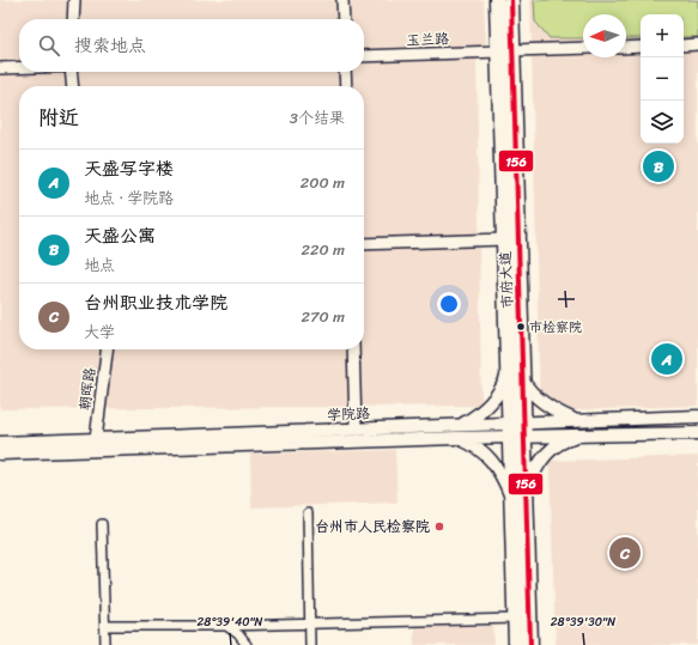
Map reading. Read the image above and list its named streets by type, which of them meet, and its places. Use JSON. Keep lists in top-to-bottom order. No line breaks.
{"streets":{"main road":["市府大道","学院路"],"street":["玉兰路","朝晖路"]},"crossings":[["玉兰路","市府大道"],["市府大道","学院路"],["朝晖路","学院路"]],"places":["市检察院","台州市人民检察院"],"lines":["transit line 156"],"north":"left","page":{"map_buttons":["+","−"],"search":"搜索地点","heading":["附近","3个结果"],"pins":["B","A","C"],"list":[{"mark":"A","name":"天盛写字楼","note":"地点 · 学院路","value":"200 m"},{"mark":"B","name":"天盛公寓","note":"地点","value":"220 m"},{"mark":"C","name":"台州职业技术学院","note":"大学","value":"270 m"}]},"coordinates":["28°39'40\"N","28°39'30\"N"]}
